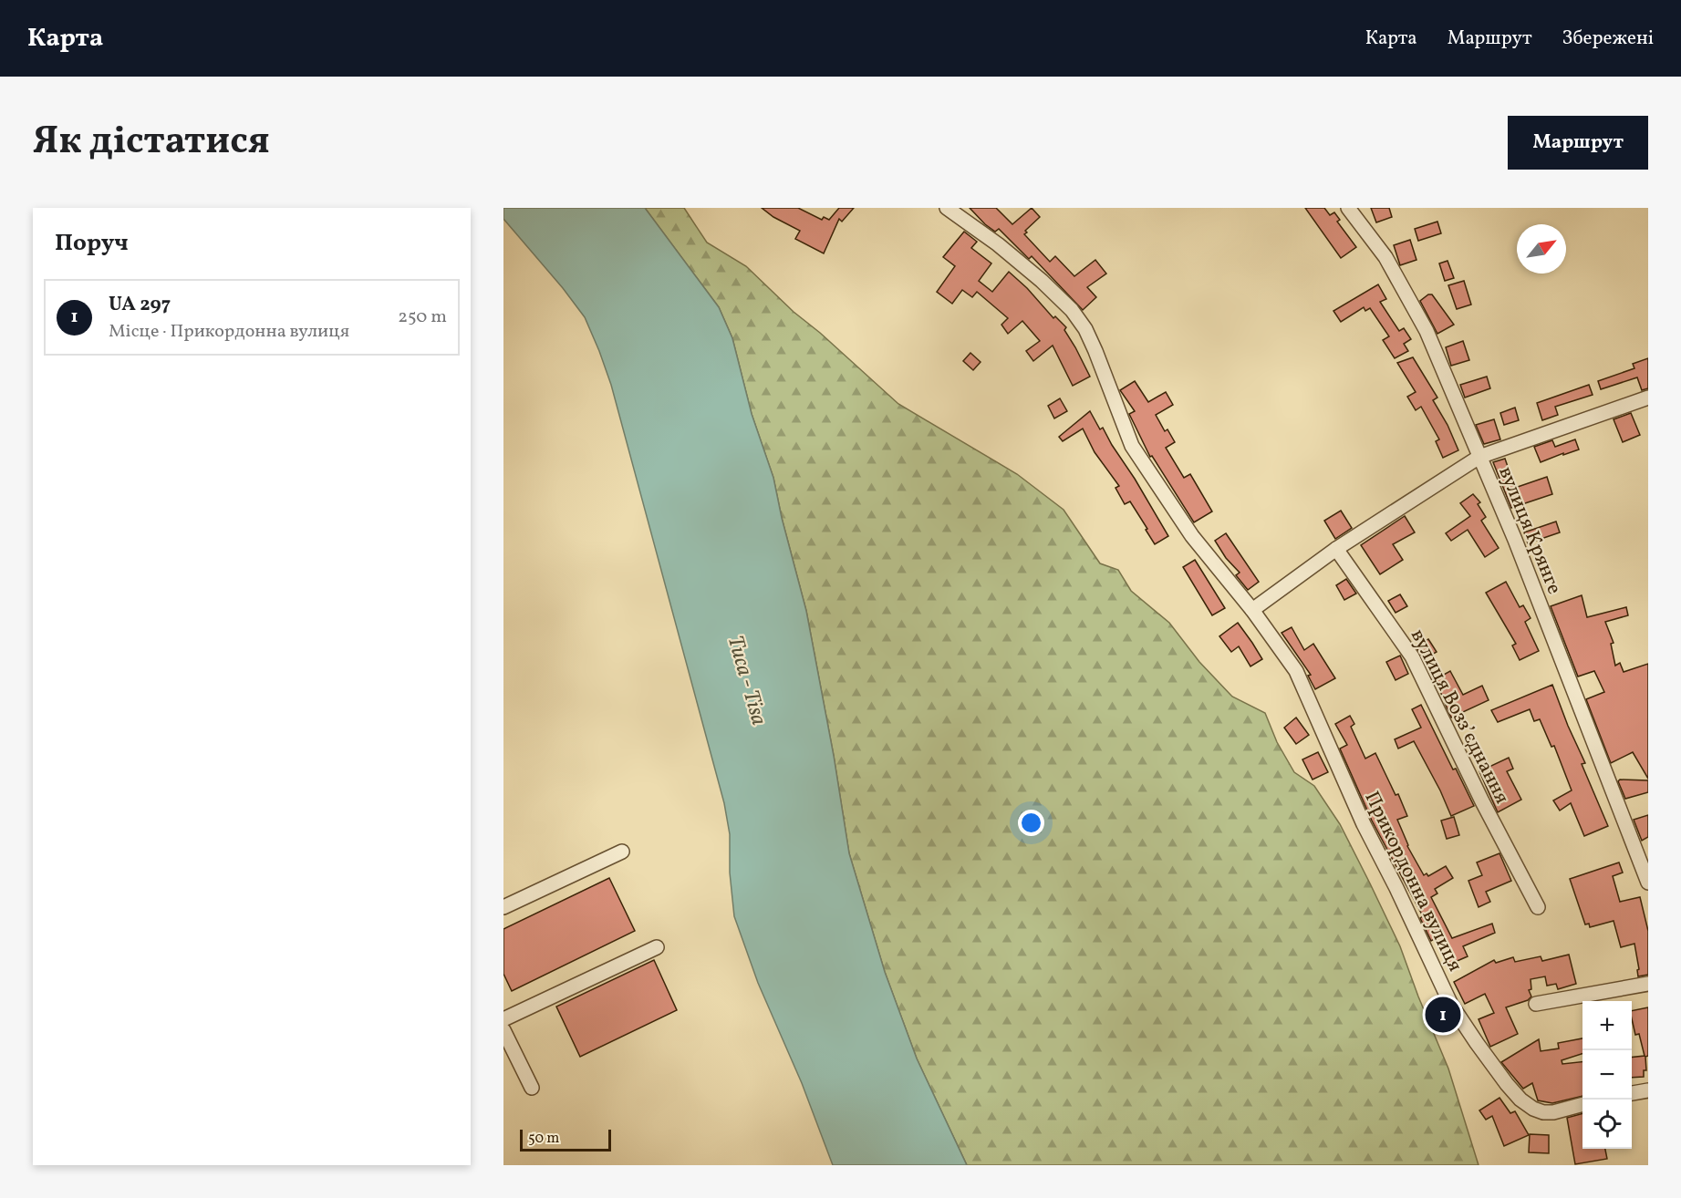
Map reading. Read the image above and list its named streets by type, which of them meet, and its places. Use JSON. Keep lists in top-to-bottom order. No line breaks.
{"streets":{"street":["вулиця Крянге","вулиця Воззʼєднання","Прикордонна вулиця"]},"water":["Тиса - Tisa"],"scale_bar":"50 m","north":"top right","page":{"header":"Карта","nav":["Карта","Маршрут","Збережені"],"title":"Як дістатися","buttons":"Маршрут","heading":"Поруч","list":[{"mark":"1","name":"UA 297","note":"Місце · Прикордонна вулиця","value":"250 m"}],"pins":"1","map_buttons":["+","−"],"scale":"50 m"}}
